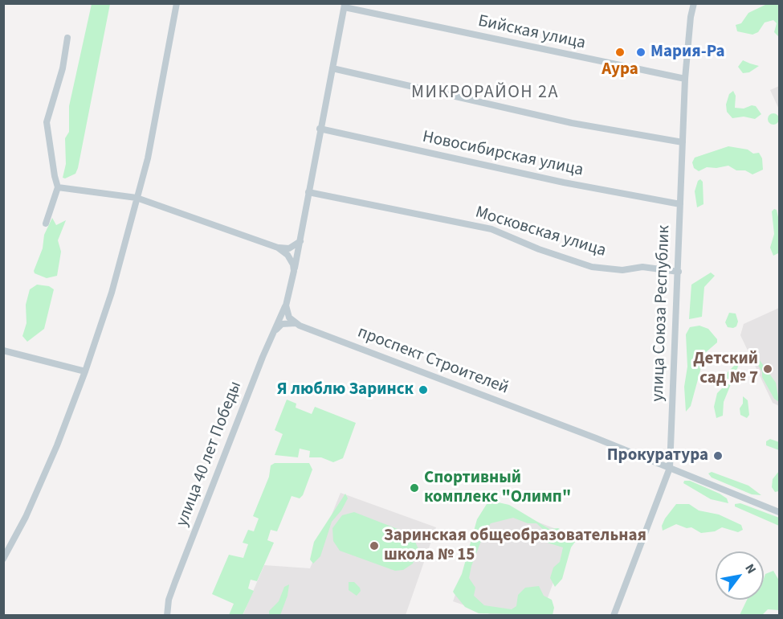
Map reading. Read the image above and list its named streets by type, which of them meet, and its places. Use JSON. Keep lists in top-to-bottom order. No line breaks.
{"streets":{"street":["Бийская улица","Новосибирская улица","Московская улица","улица Союза Республик","проспект Строителей","улица 40 лет Победы"]},"crossings":[["Бийская улица","улица Союза Республик"],["Новосибирская улица","улица Союза Республик"],["Московская улица","улица Союза Республик"],["улица Союза Республик","проспект Строителей"]],"districts":["МИКРОРАЙОН 2А"],"places":["Аура","Мария-Ра","Детский сад № 7","Я люблю Заринск","Прокуратура","Спортивный комплекс \"Олимп\"","Заринская общеобразовательная школа № 15"],"north":"top right"}
